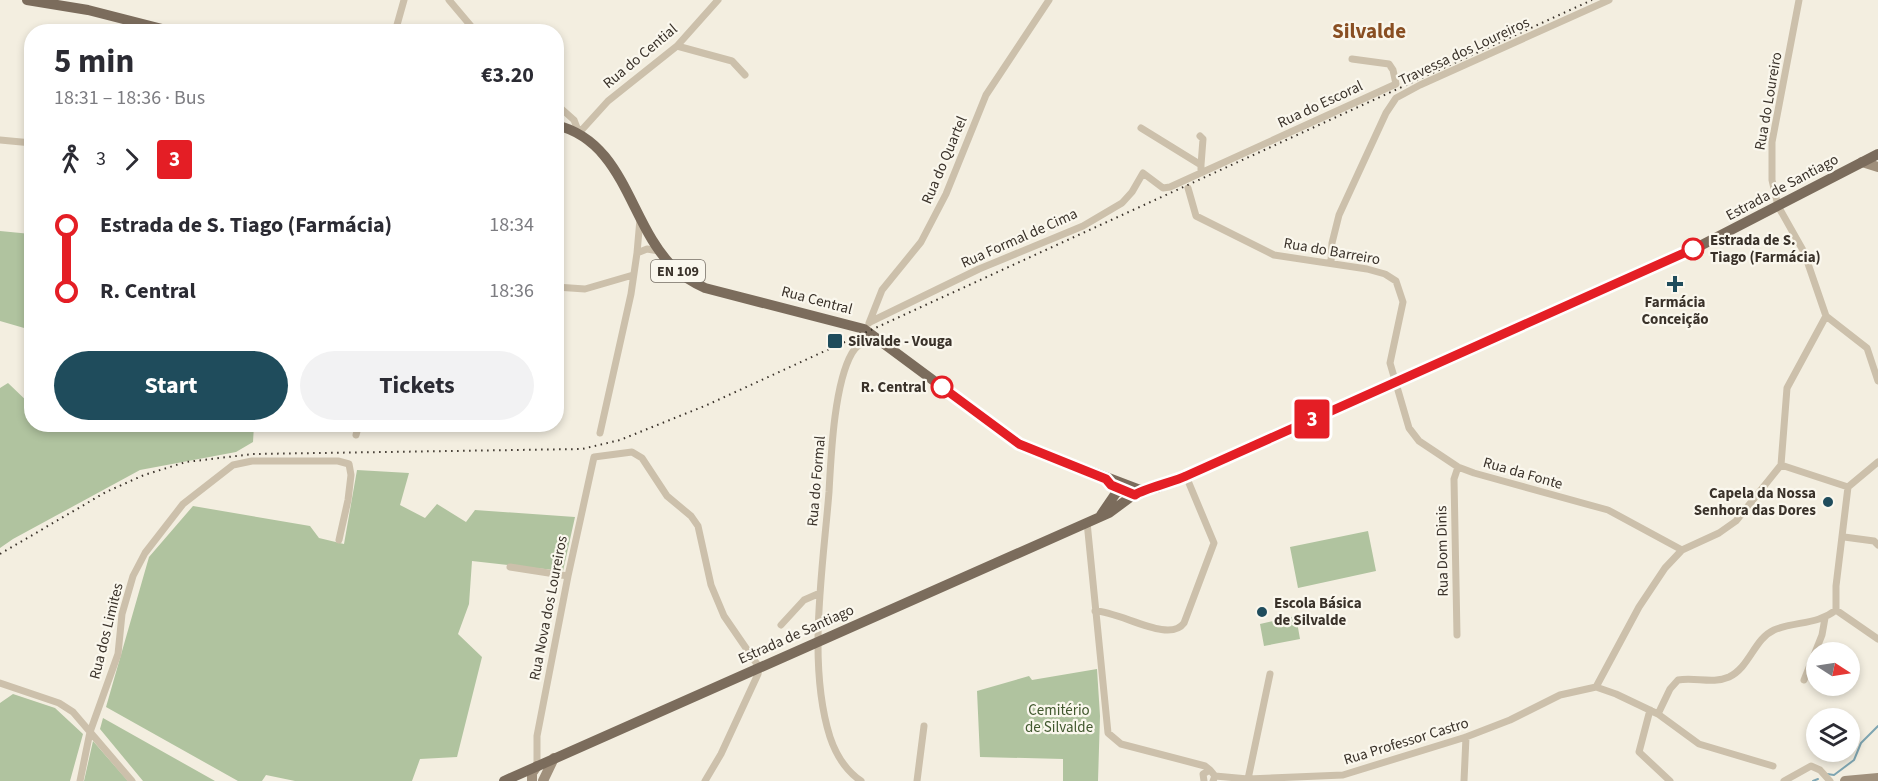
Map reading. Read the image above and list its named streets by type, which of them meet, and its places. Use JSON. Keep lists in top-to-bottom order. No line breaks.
{"streets":{"main road":["Estrada de Santiago","EN 109","Rua Central"],"street":["Travessa dos Loureiros","Rua do Cential","Rua do Loureiro","Rua do Escoral","Rua do Quartel","Rua Formal de Cima","Rua do Barreiro","Rua da Fonte","Rua do Formal","Rua Dom Dinis","Rua Nova dos Loureiros","Rua dos Limites","Rua Professor Castro"]},"crossings":[["Travessa dos Loureiros","Rua do Barreiro"],["Rua do Cential","Rua Central"],["Rua do Loureiro","Estrada de Santiago"],["Rua do Escoral","Rua Formal de Cima"],["Rua do Quartel","Rua Formal de Cima"],["Rua do Quartel","Rua Central"],["Rua do Quartel","Rua do Formal"],["Estrada de Santiago","Rua do Barreiro"],["Estrada de Santiago","Rua Central"],["Estrada de Santiago","Rua da Fonte"],["Estrada de Santiago","Rua do Formal"],["Estrada de Santiago","Rua Nova dos Loureiros"],["Estrada de Santiago","Rua Professor Castro"],["Rua Formal de Cima","Rua Central"],["Rua Formal de Cima","Rua do Formal"],["Rua do Barreiro","Rua da Fonte"],["Rua Central","Rua do Formal"],["Rua da Fonte","Rua Dom Dinis"]],"districts":["Silvalde"],"parks":["Cemitério de Silvalde"],"places":{"other":["Estrada de S. Tiago (Farmácia)","R. Central","Capela da Nossa Senhora das Dores","Escola Básica de Silvalde"],"health":["Farmácia Conceição"],"transit":["Silvalde - Vouga"]},"lines":["bus line 3"],"north":"right","page":{"on_map":"3","heading":["5 min","18:31 – 18:36 · Bus","€3.20"],"legs":["3","3"],"list":[{"name":"Estrada de S. Tiago (Farmácia)","value":"18:34"},{"name":"R. Central","value":"18:36"}],"buttons":["Start","Tickets"]}}
